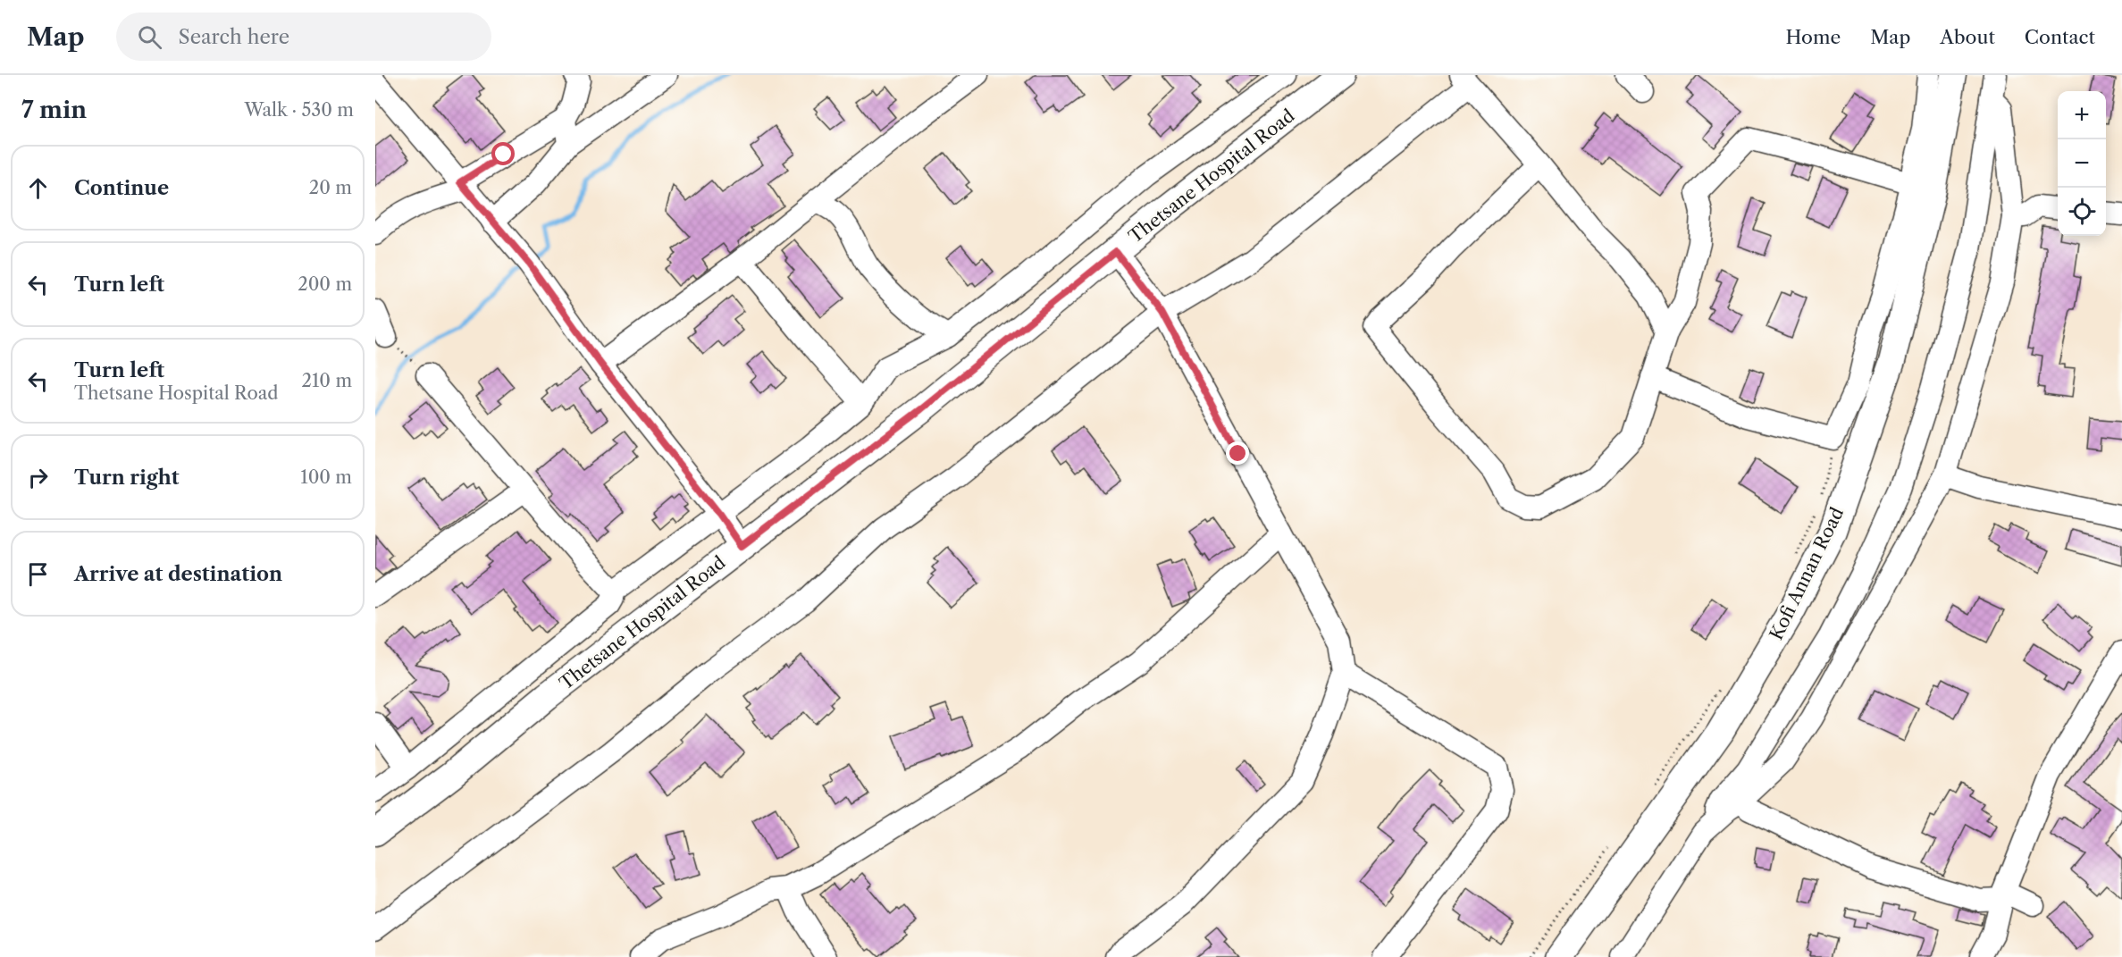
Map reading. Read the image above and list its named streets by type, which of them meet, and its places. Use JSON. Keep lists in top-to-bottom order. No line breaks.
{"streets":{"main road":["Thetsane Hospital Road","Kofi Annan Road"]},"page":{"header":"Map","search":"Search here","nav":["Home","Map","About","Contact"],"heading":["7 min","Walk · 530 m"],"map_buttons":["+","−"],"list":[["Continue","20 m"],["Turn left","200 m"],["Turn left","Thetsane Hospital Road","210 m"],["Turn right","100 m"],"Arrive at destination"]}}
